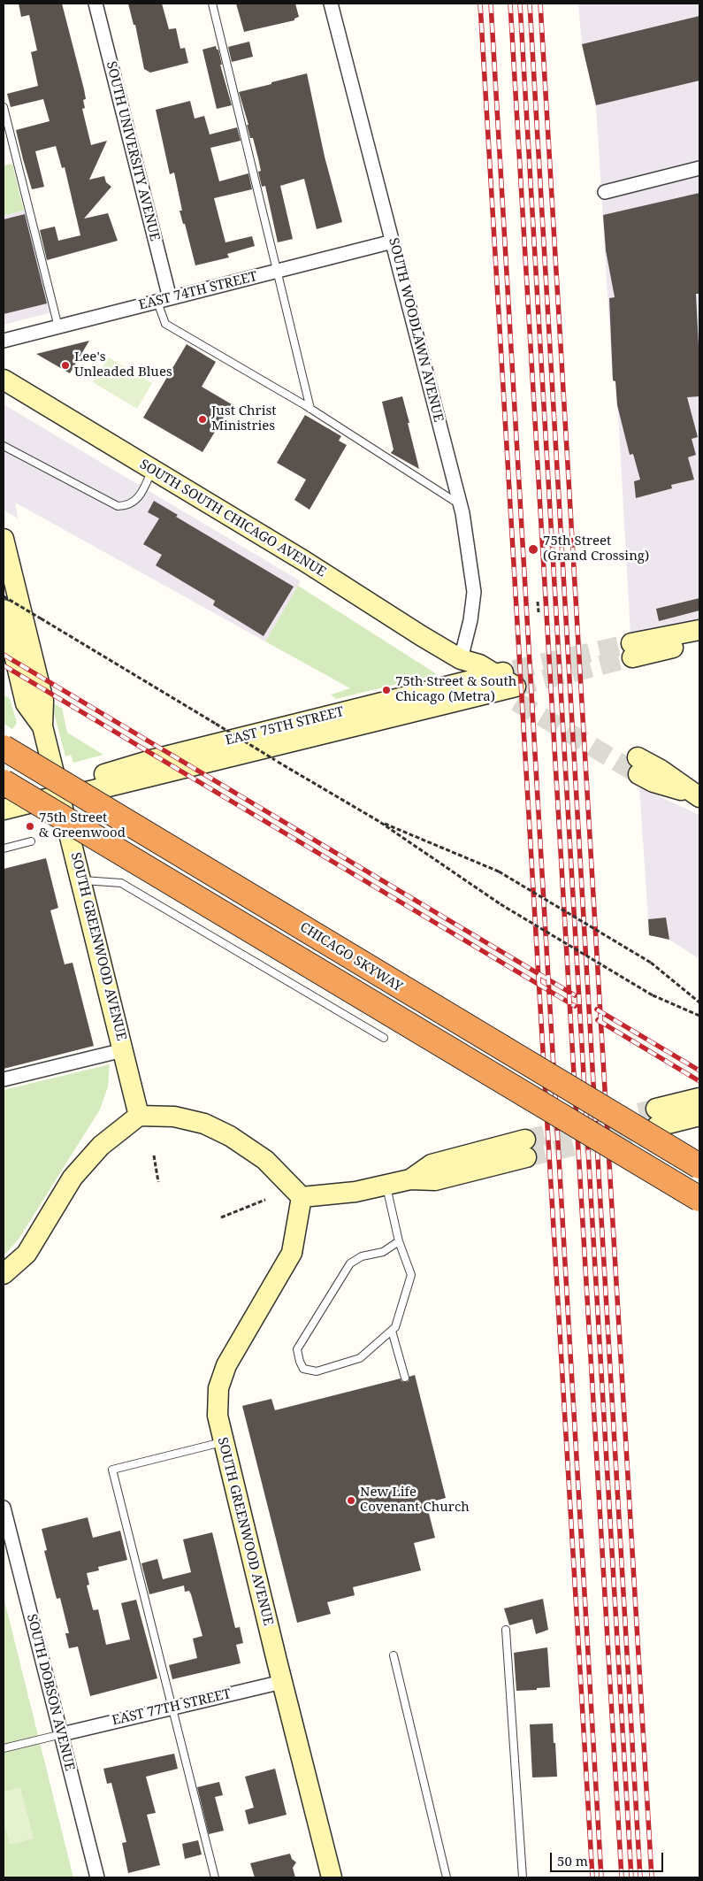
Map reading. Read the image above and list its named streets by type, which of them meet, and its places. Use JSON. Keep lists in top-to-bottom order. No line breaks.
{"streets":{"highway":["CHICAGO SKYWAY"],"street":["SOUTH UNIVERSITY AVENUE","EAST 74TH STREET","SOUTH WOODLAWN AVENUE","SOUTH SOUTH CHICAGO AVENUE","EAST 75TH STREET","SOUTH GREENWOOD AVENUE","SOUTH DOBSON AVENUE","EAST 77TH STREET"]},"crossings":[["SOUTH UNIVERSITY AVENUE","EAST 74TH STREET"],["EAST 74TH STREET","SOUTH WOODLAWN AVENUE"],["SOUTH WOODLAWN AVENUE","SOUTH SOUTH CHICAGO AVENUE"],["SOUTH SOUTH CHICAGO AVENUE","EAST 75TH STREET"],["EAST 75TH STREET","SOUTH GREENWOOD AVENUE"],["SOUTH GREENWOOD AVENUE","EAST 77TH STREET"],["SOUTH DOBSON AVENUE","EAST 77TH STREET"]],"places":["Lee's Unleaded Blues","Just Christ Ministries","75th Street (Grand Crossing)","75th Street & South Chicago (Metra)","75th Street & Greenwood","New Life Covenant Church"],"scale_bar":"50 m"}
